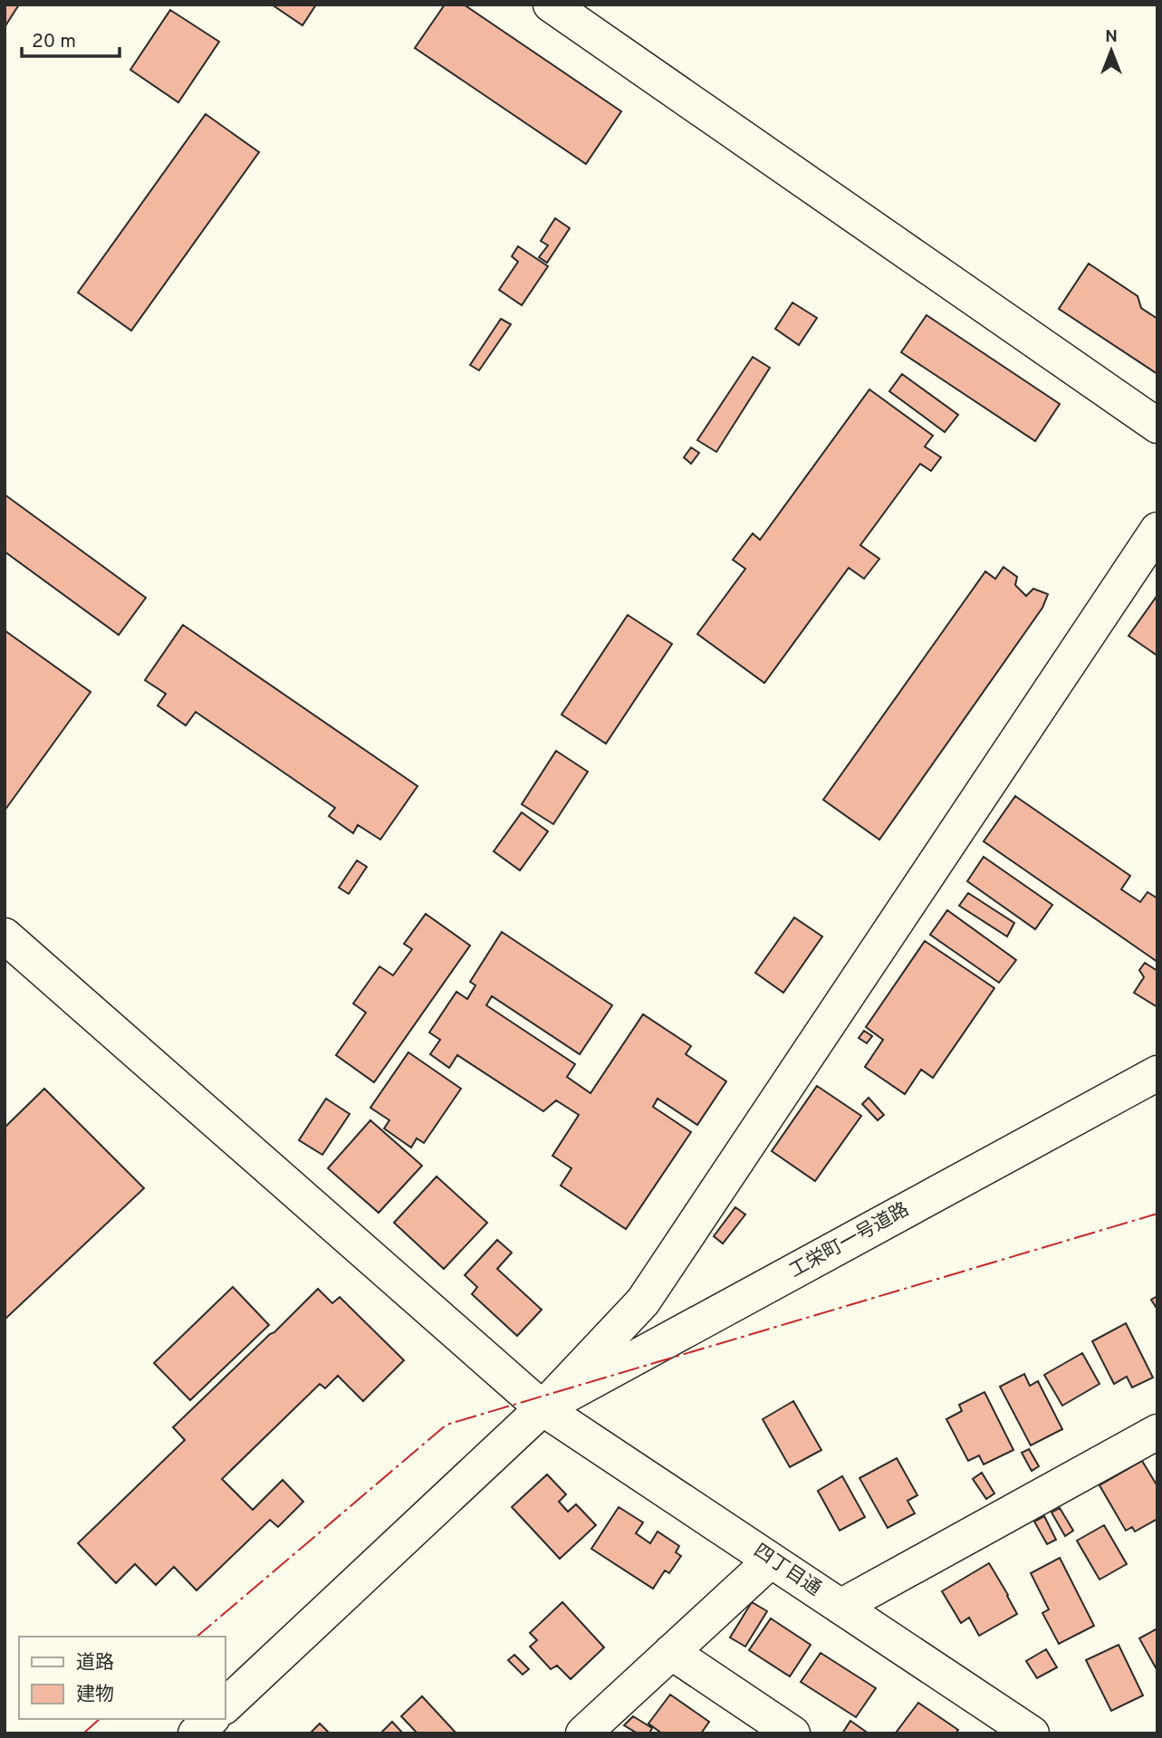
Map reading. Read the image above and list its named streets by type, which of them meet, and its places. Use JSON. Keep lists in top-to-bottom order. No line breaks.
{"streets":{"street":["工栄町一号道路","四丁目通"]},"crossings":[["工栄町一号道路","四丁目通"]],"legend":["道路","建物"],"scale_bar":"20 m","north":"top"}
